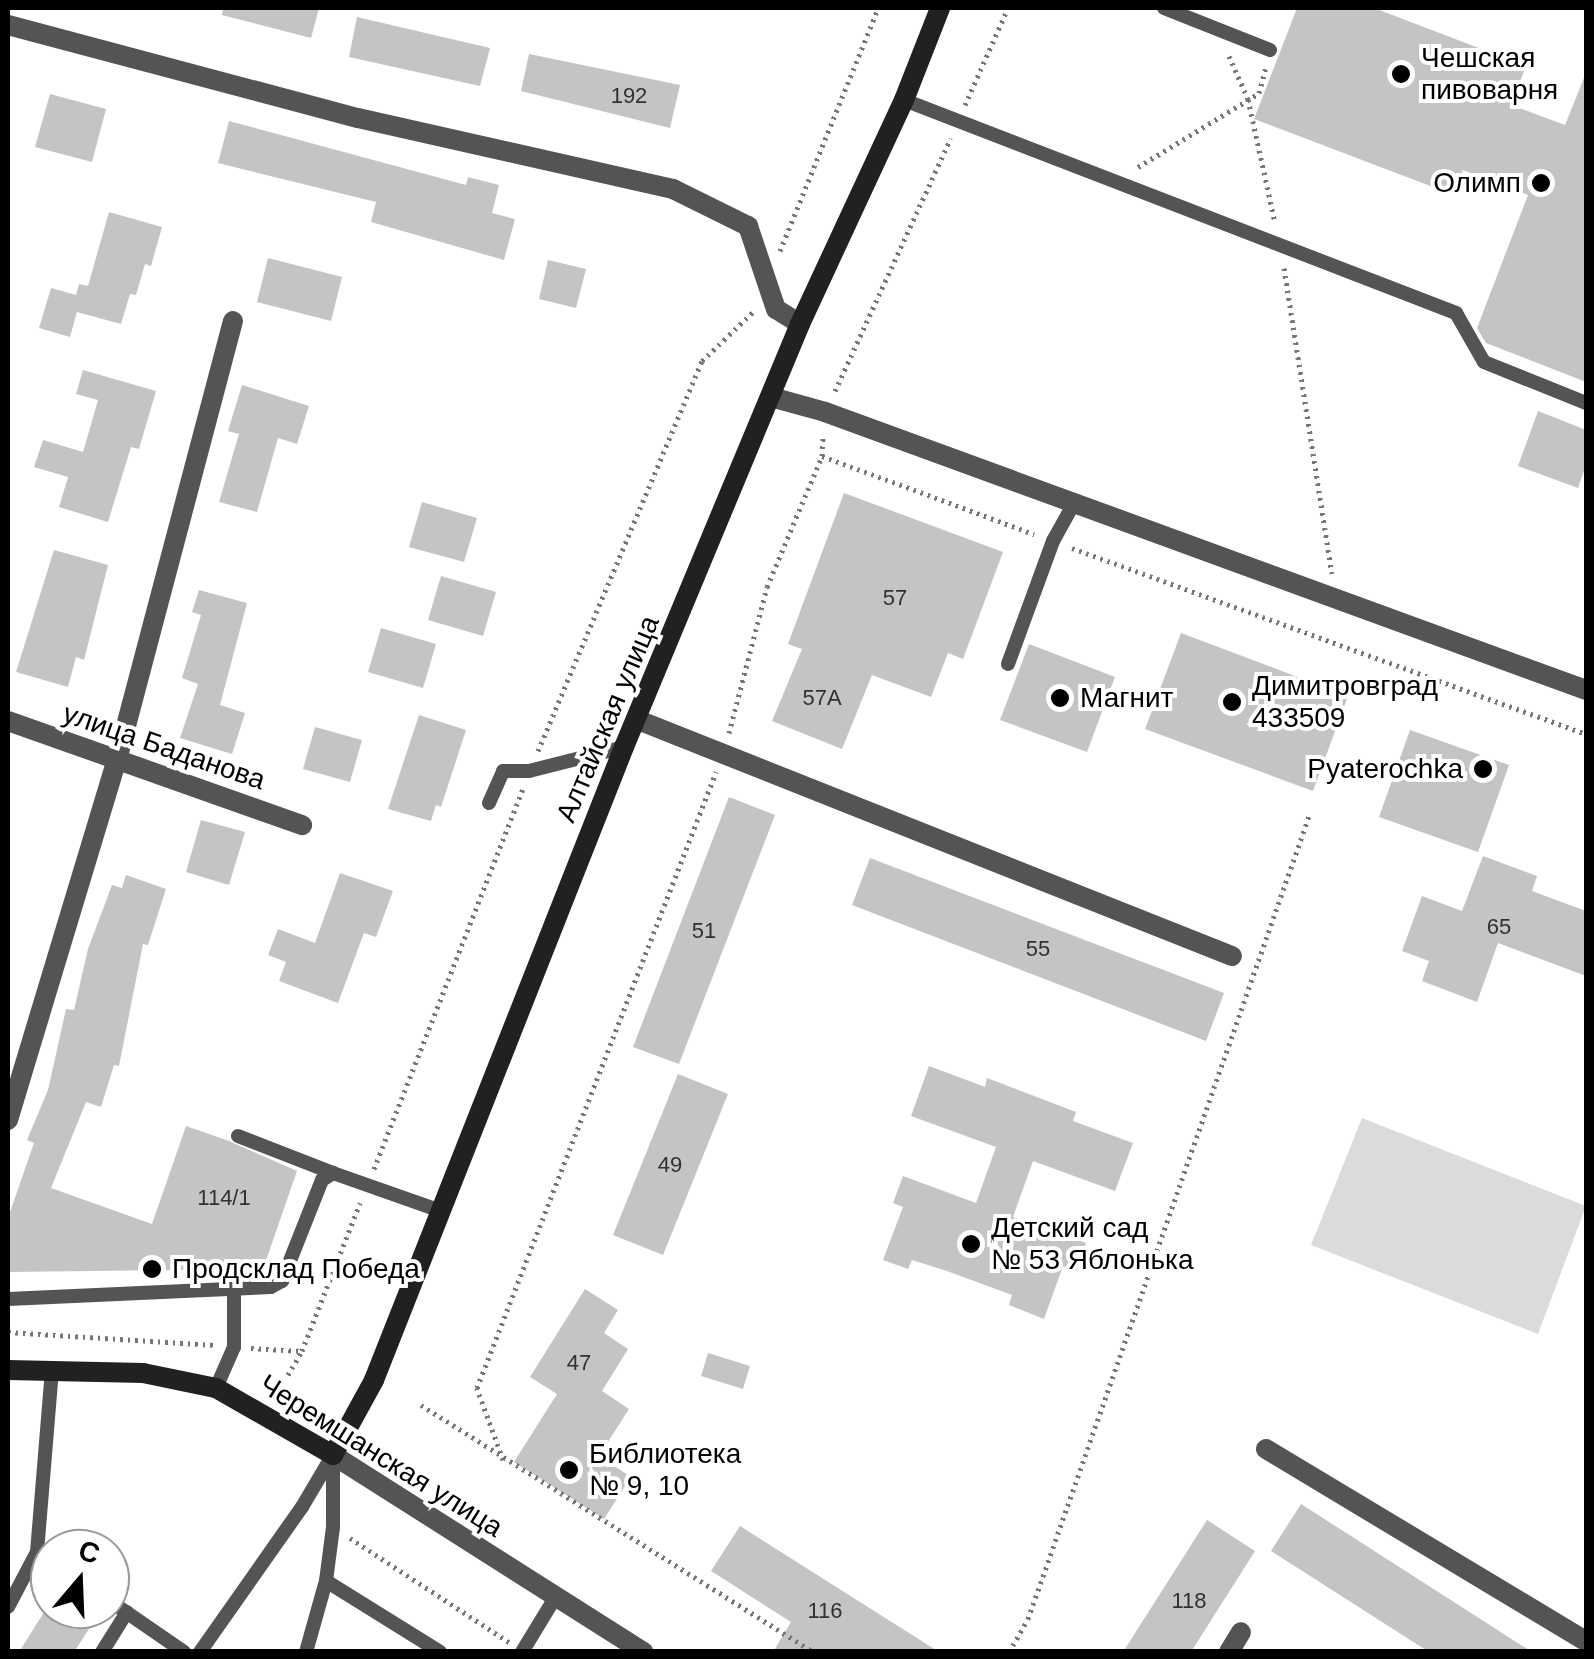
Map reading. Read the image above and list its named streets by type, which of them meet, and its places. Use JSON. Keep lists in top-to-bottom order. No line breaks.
{"streets":{"main road":["Алтайская улица","Черемшанская улица"],"street":["улица Баданова"]},"crossings":[["Алтайская улица","Черемшанская улица"]],"places":["Чешская пивоварня","Олимп","Магнит","Димитровград 433509","Pyaterochka","Детский сад № 53 Яблонька","Продсклад Победа","Библиотека № 9, 10"],"house_numbers":["192","57","57А","65","51","55","49","114/1","47","118","116"],"north":"top"}
